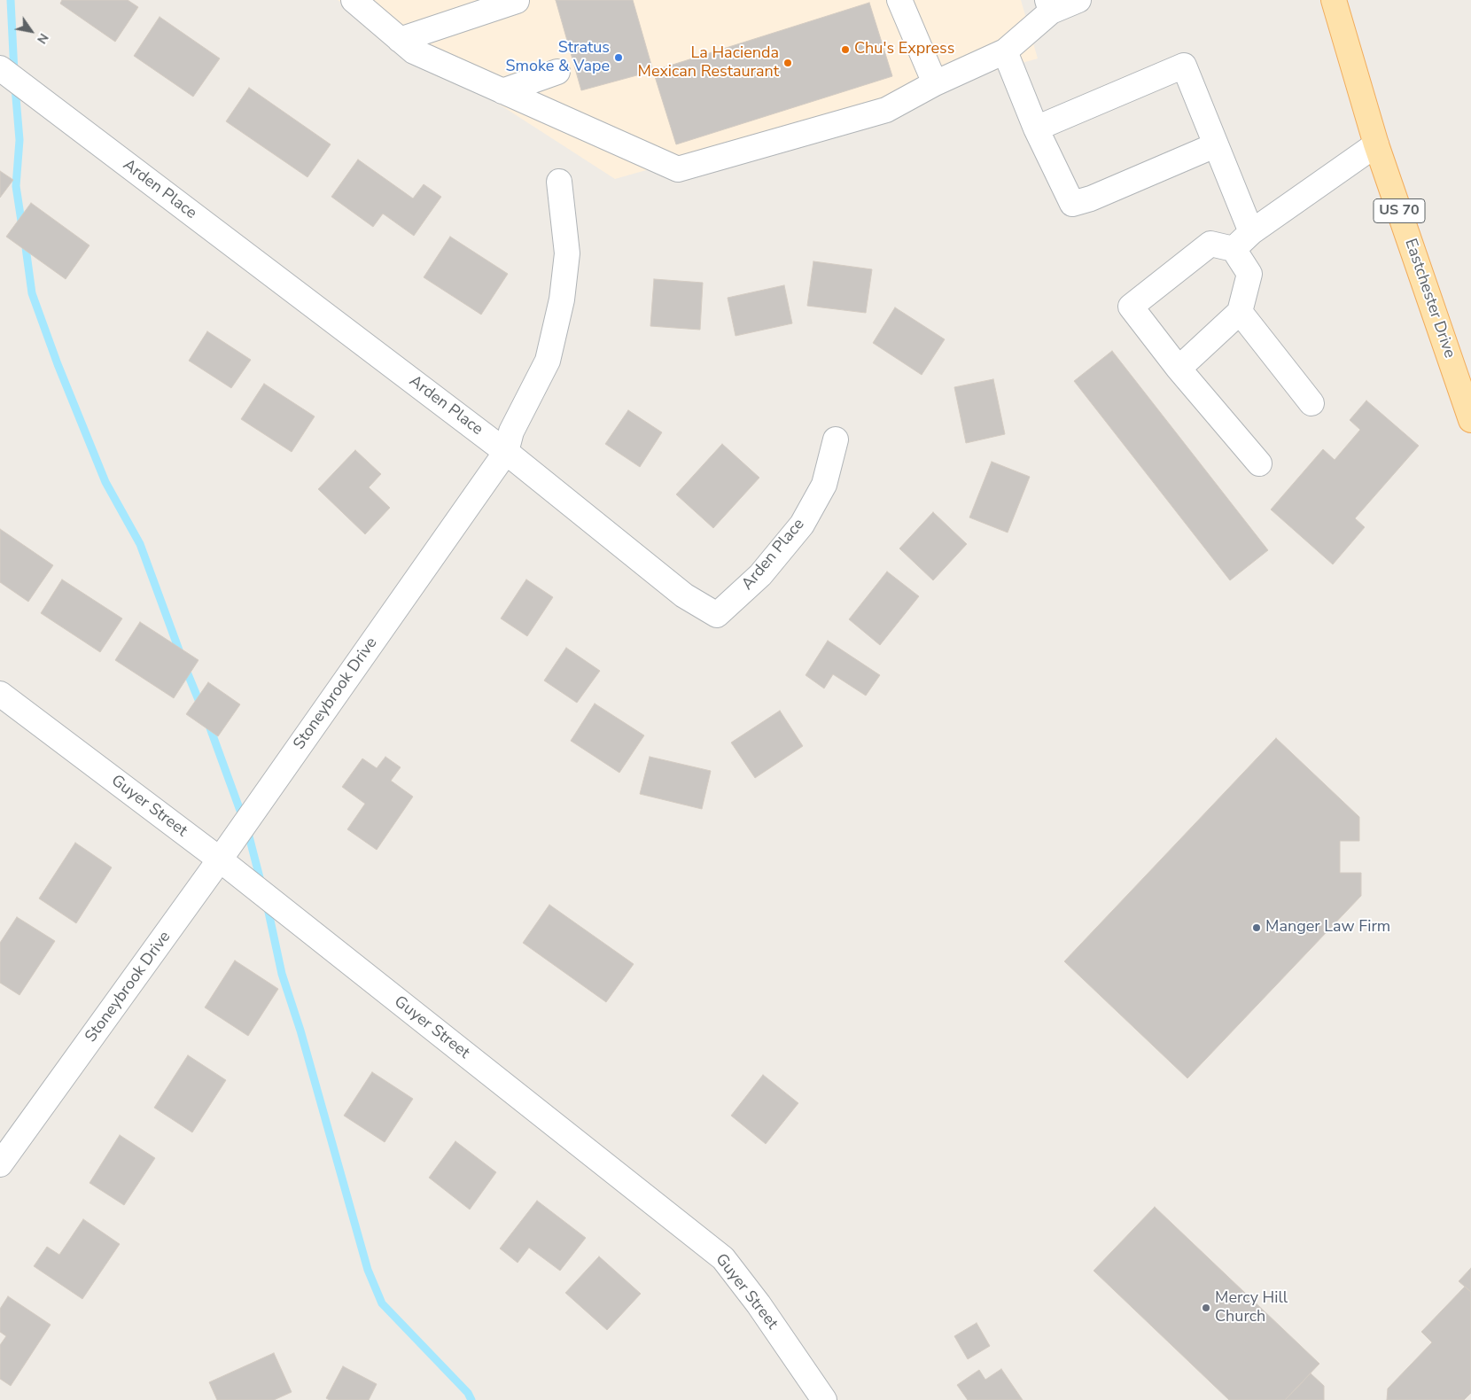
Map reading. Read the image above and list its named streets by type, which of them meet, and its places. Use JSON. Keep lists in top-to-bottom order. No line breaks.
{"streets":{"main road":["US 70","Eastchester Drive"],"street":["Arden Place","Stoneybrook Drive","Guyer Street"]},"crossings":[["Arden Place","Stoneybrook Drive"],["Stoneybrook Drive","Guyer Street"]],"places":["Chu's Express","Stratus Smoke & Vape","La Hacienda Mexican Restaurant","Manger Law Firm","Mercy Hill Church"],"north":"bottom right"}
